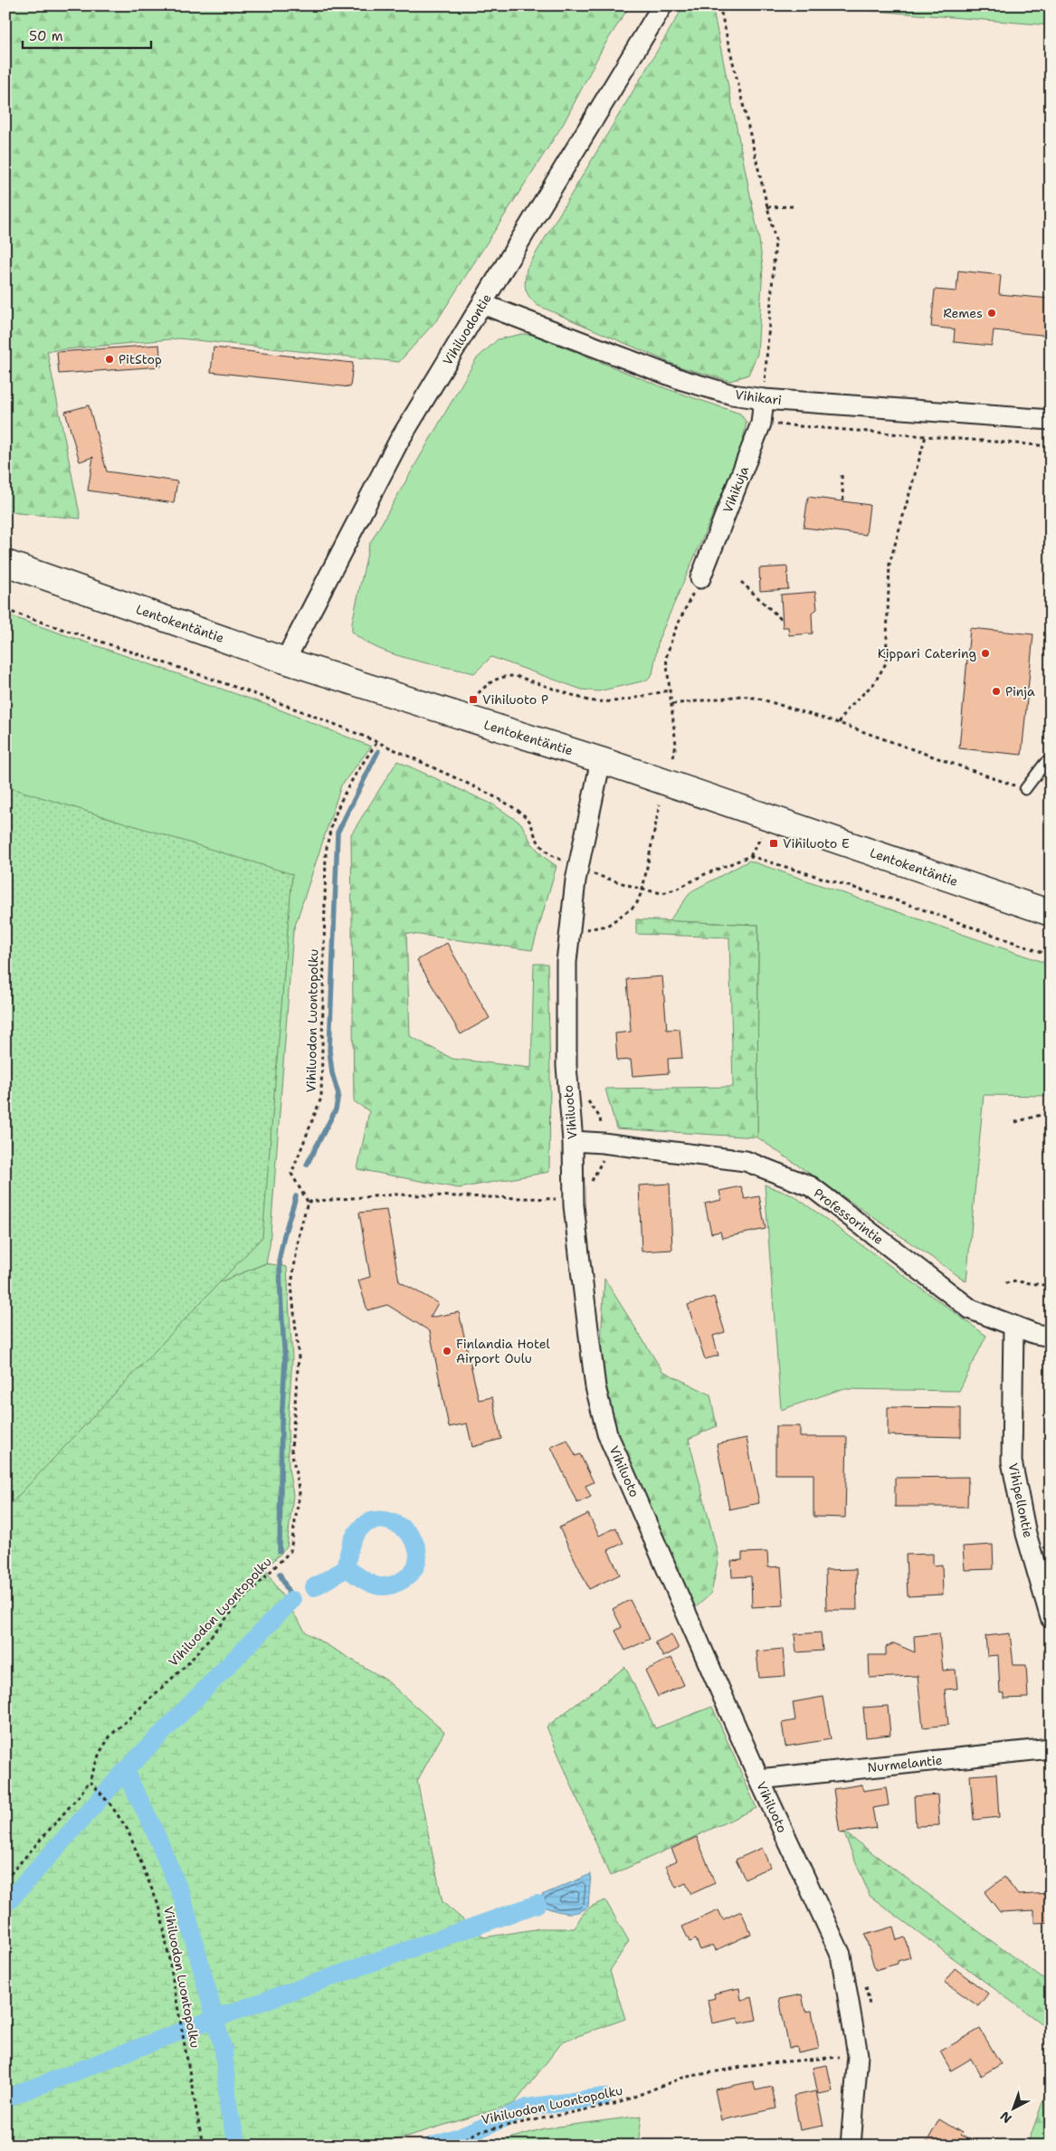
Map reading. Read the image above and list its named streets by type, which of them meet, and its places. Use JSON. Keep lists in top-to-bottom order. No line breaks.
{"streets":{"main road":["Lentokentäntie"],"street":["Vihiluodontie","Vihikari","Vihikuja","Vihiluoto","Professorintie","Vihipellontie","Nurmelantie"],"path":["Vihiluodon Luontopolku"]},"crossings":[["Vihiluodontie","Vihikari"],["Vihiluodontie","Lentokentäntie"],["Vihikari","Vihikuja"],["Lentokentäntie","Vihiluoto"],["Vihiluodon Luontopolku","Vihiluoto"],["Vihiluoto","Professorintie"],["Vihiluoto","Nurmelantie"],["Professorintie","Vihipellontie"]],"places":{"other":["Remes","PitStop","Kippari Catering","Pinja","Finlandia Hotel Airport Oulu"],"transit":["Vihiluoto P","Vihiluoto E"]},"scale_bar":"50 m","north":"bottom left"}
